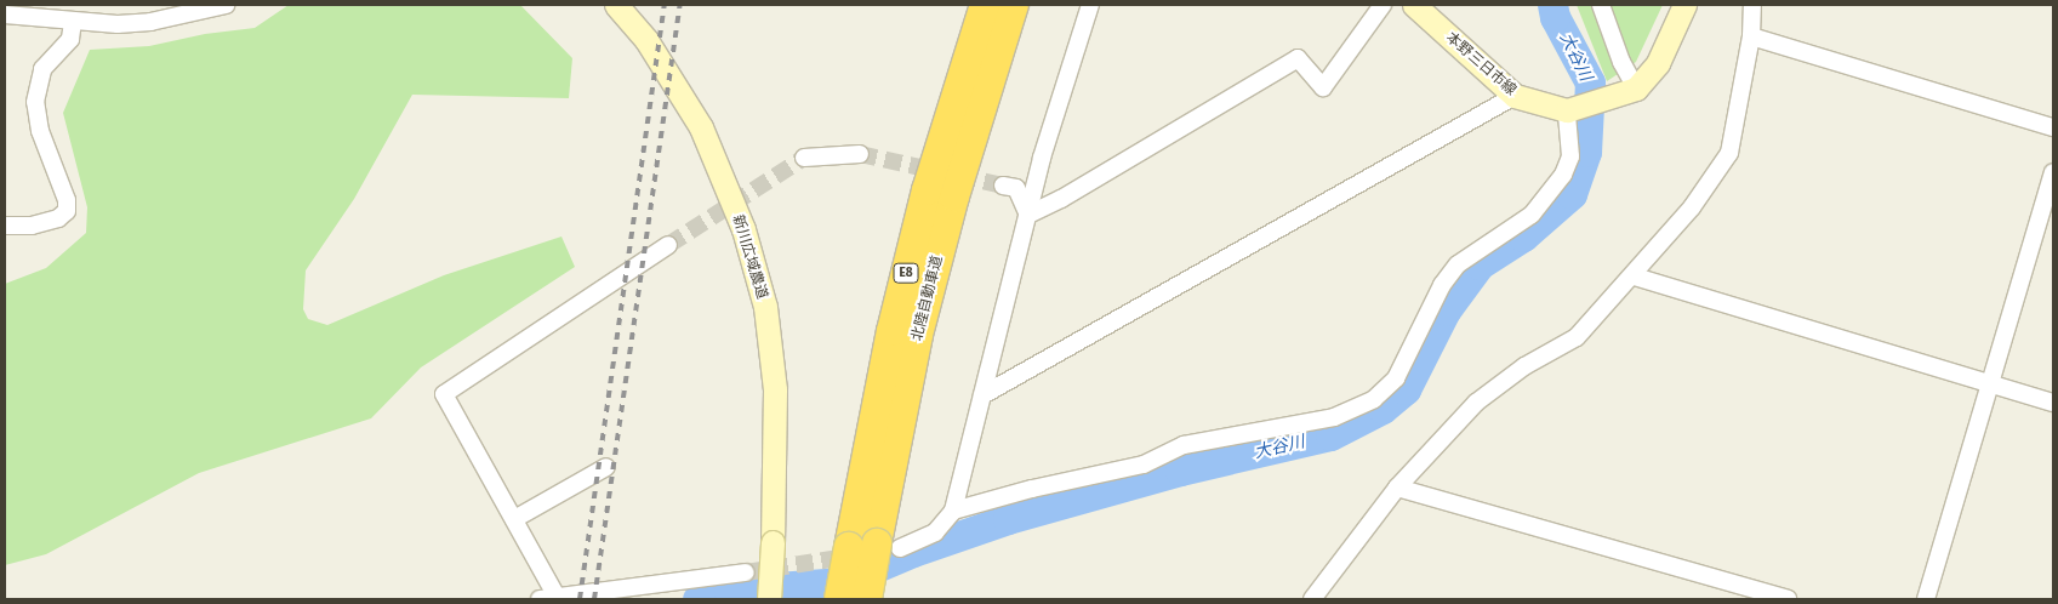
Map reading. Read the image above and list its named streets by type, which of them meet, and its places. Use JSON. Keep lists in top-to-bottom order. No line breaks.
{"streets":{"highway":["E8","北陸自動車道"],"street":["本野三日市線","新川広域農道"]},"water":["大谷川"]}
